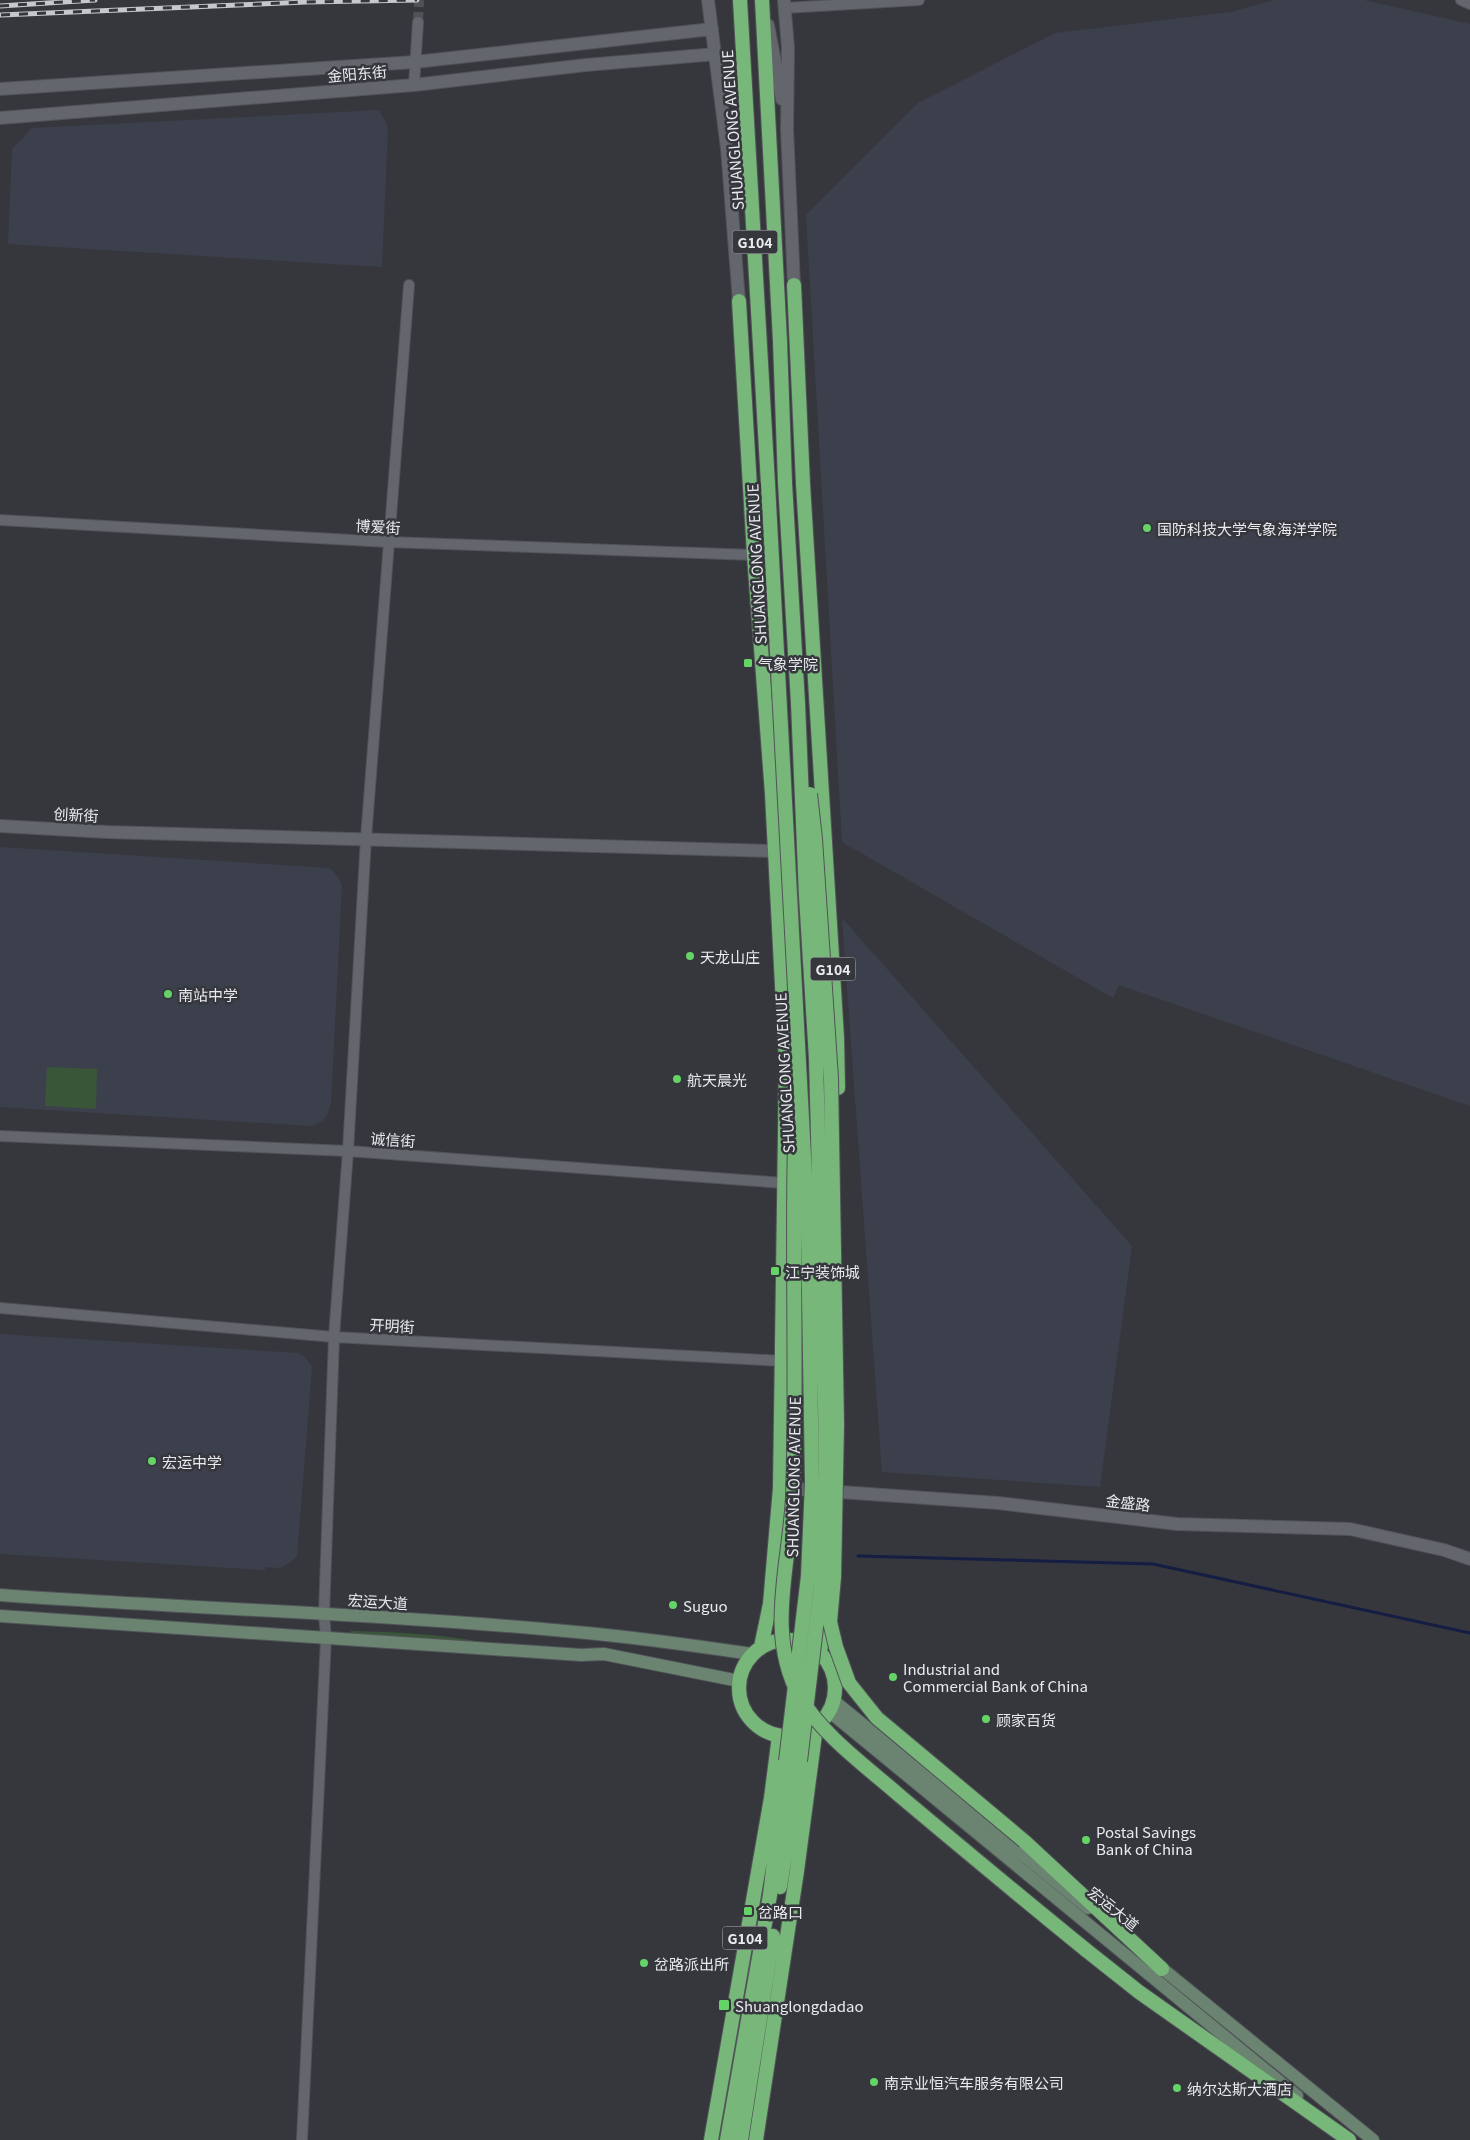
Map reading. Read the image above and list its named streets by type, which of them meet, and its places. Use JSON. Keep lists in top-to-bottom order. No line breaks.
{"streets":{"highway":["SHUANGLONG AVENUE","G104"],"main road":["宏运大道"],"street":["金阳东街","博爱街","创新街","诚信街","开明街","金盛路"]},"crossings":[["SHUANGLONG AVENUE","G104"],["SHUANGLONG AVENUE","博爱街"],["SHUANGLONG AVENUE","创新街"],["SHUANGLONG AVENUE","诚信街"],["SHUANGLONG AVENUE","开明街"],["SHUANGLONG AVENUE","金盛路"],["SHUANGLONG AVENUE","宏运大道"],["G104","金盛路"],["G104","宏运大道"]],"places":{"other":["国防科技大学气象海洋学院","天龙山庄","南站中学","航天晨光","宏运中学","Suguo","Industrial and Commercial Bank of China","顾家百货","Postal Savings Bank of China","岔路派出所","南京业恒汽车服务有限公司","纳尔达斯大酒店"],"transit":["气象学院","江宁装饰城","岔路口","Shuanglongdadao"]}}
